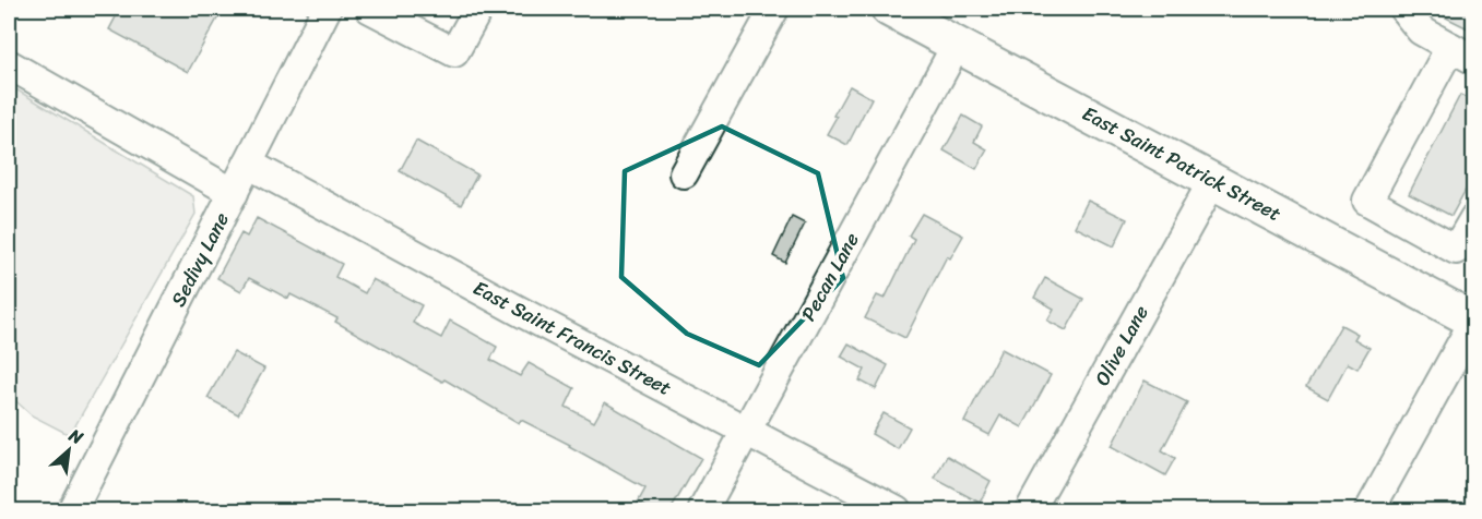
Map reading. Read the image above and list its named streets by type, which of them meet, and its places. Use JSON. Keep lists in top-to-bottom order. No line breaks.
{"streets":{"main road":["East Saint Patrick Street"],"street":["Sedivy Lane","Pecan Lane","East Saint Francis Street","Olive Lane"]},"crossings":[["East Saint Patrick Street","Pecan Lane"],["East Saint Patrick Street","Olive Lane"],["Sedivy Lane","East Saint Francis Street"],["Pecan Lane","East Saint Francis Street"]],"north":"top right"}
